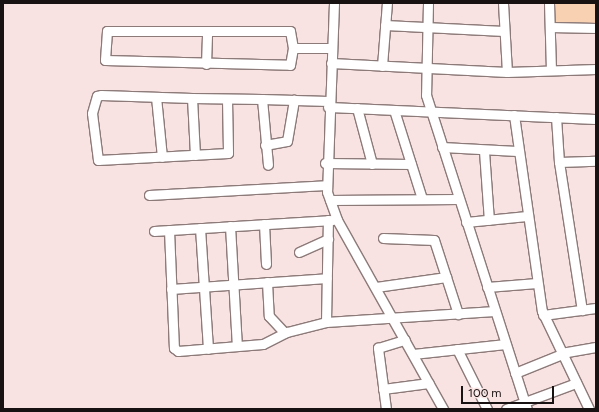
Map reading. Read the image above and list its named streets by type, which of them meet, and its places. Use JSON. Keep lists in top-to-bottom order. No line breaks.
{"scale_bar":"100 m"}
